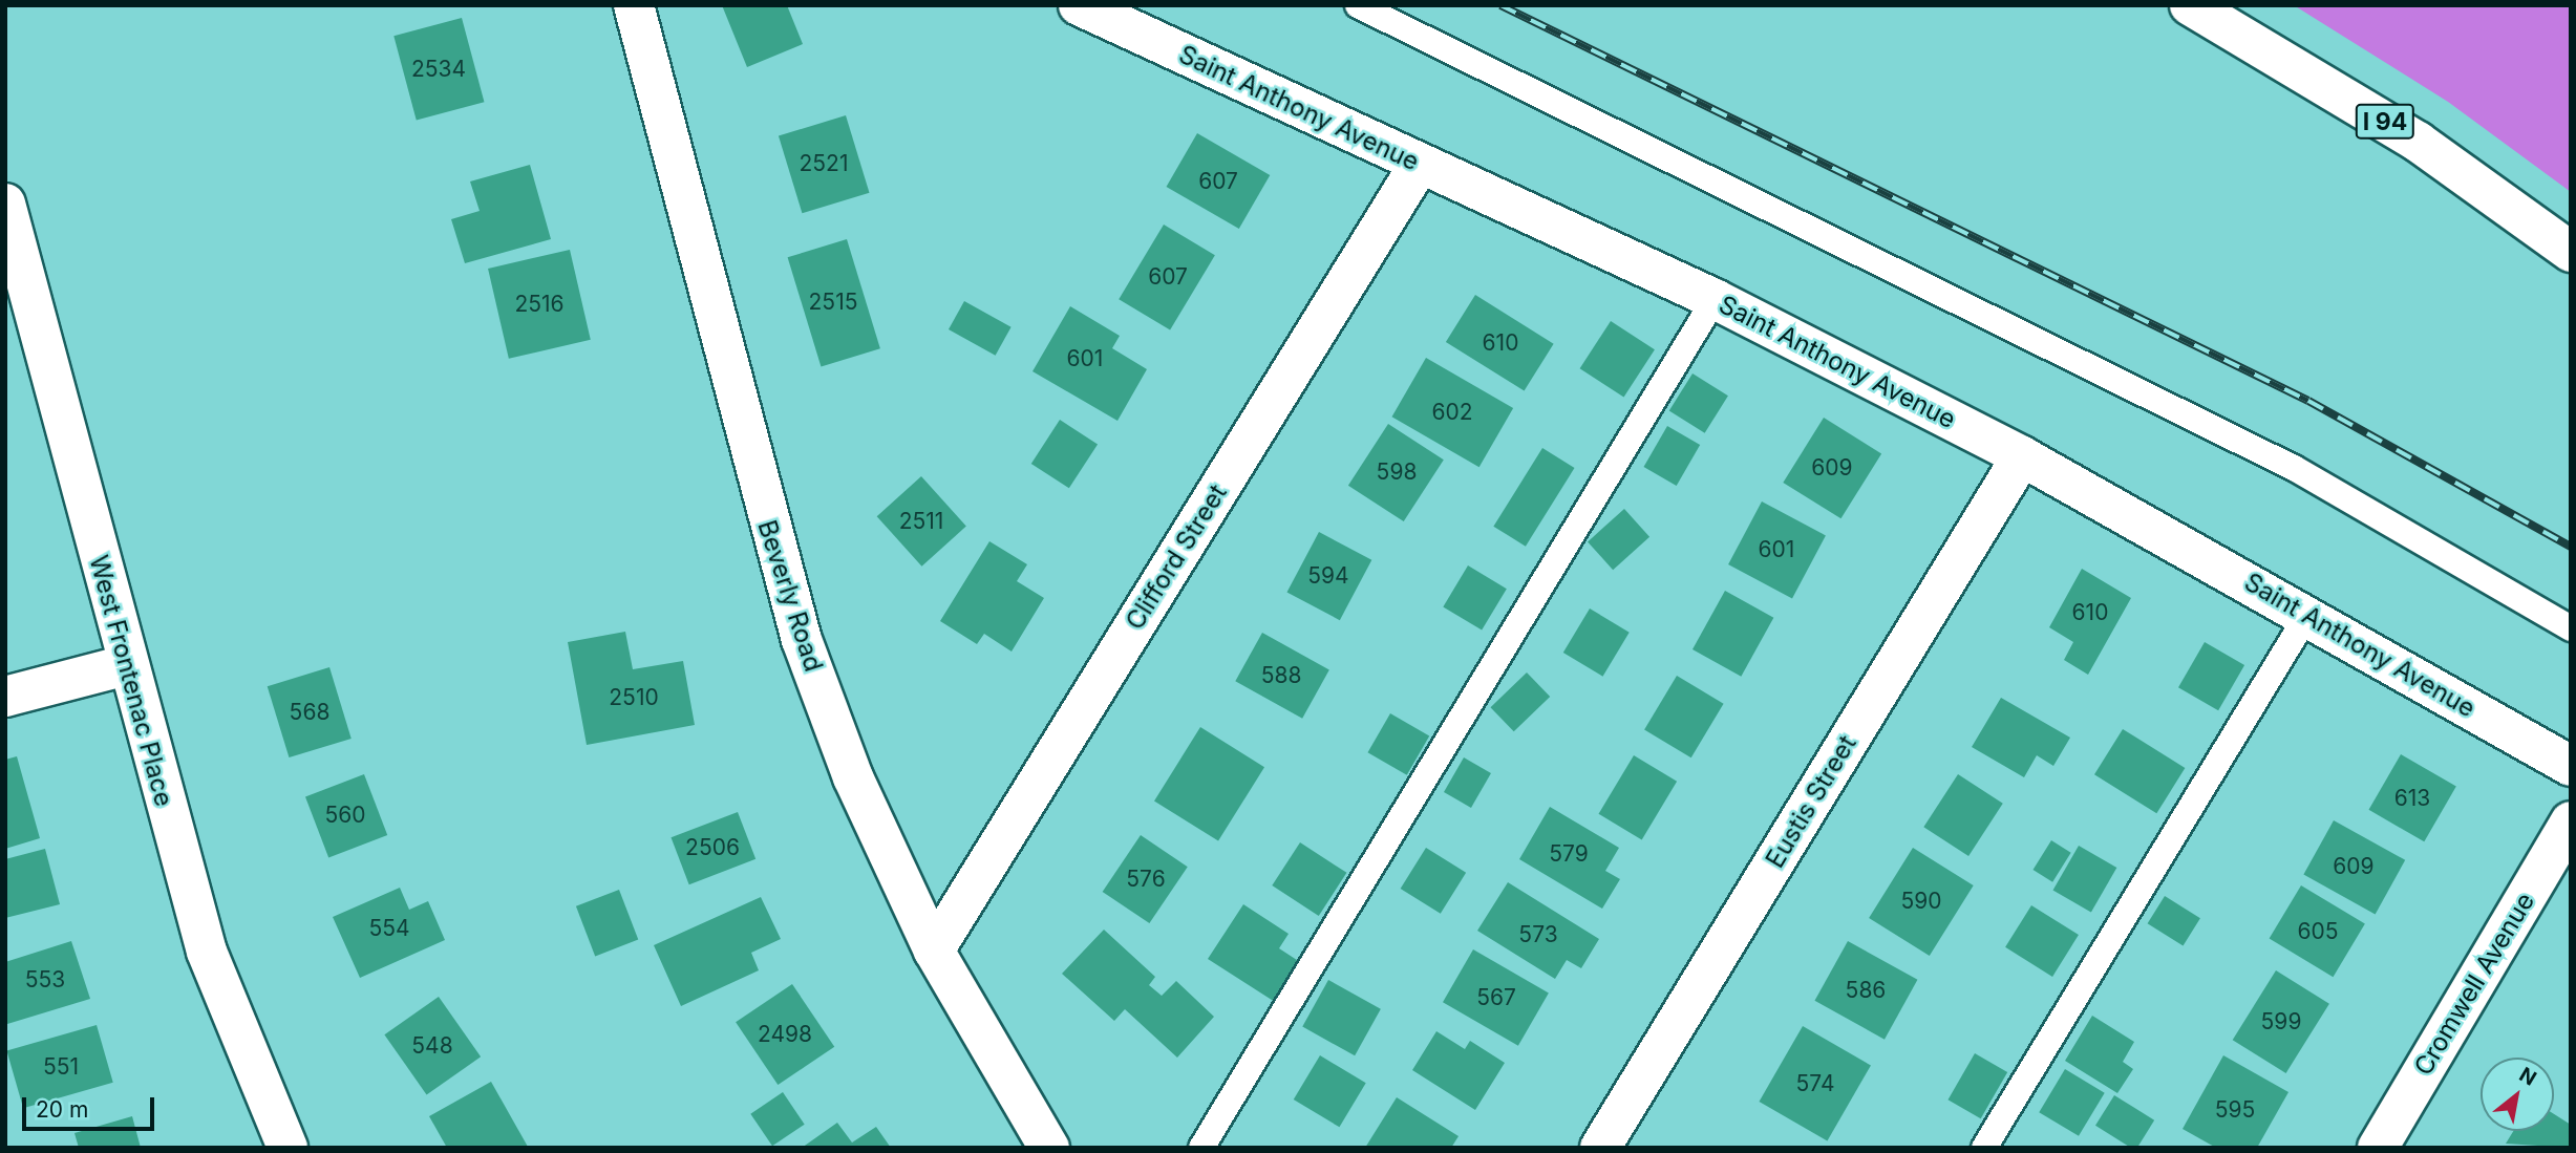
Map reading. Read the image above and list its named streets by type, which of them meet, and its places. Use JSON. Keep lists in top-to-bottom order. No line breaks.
{"streets":{"main road":["Saint Anthony Avenue","I 94","Clifford Street","Beverly Road","West Frontenac Place","Eustis Street","Cromwell Avenue"]},"crossings":[["Saint Anthony Avenue","Clifford Street"],["Saint Anthony Avenue","Eustis Street"],["Clifford Street","Beverly Road"]],"house_numbers":["2534","2521","607","607","2515","2516","610","601","602","609","598","2511","601","594","610","588","2510","568","613","560","2506","579","609","576","590","554","605","573","553","586","567","599","2498","548","551","574","595"],"scale_bar":"20 m","north":"top right"}
